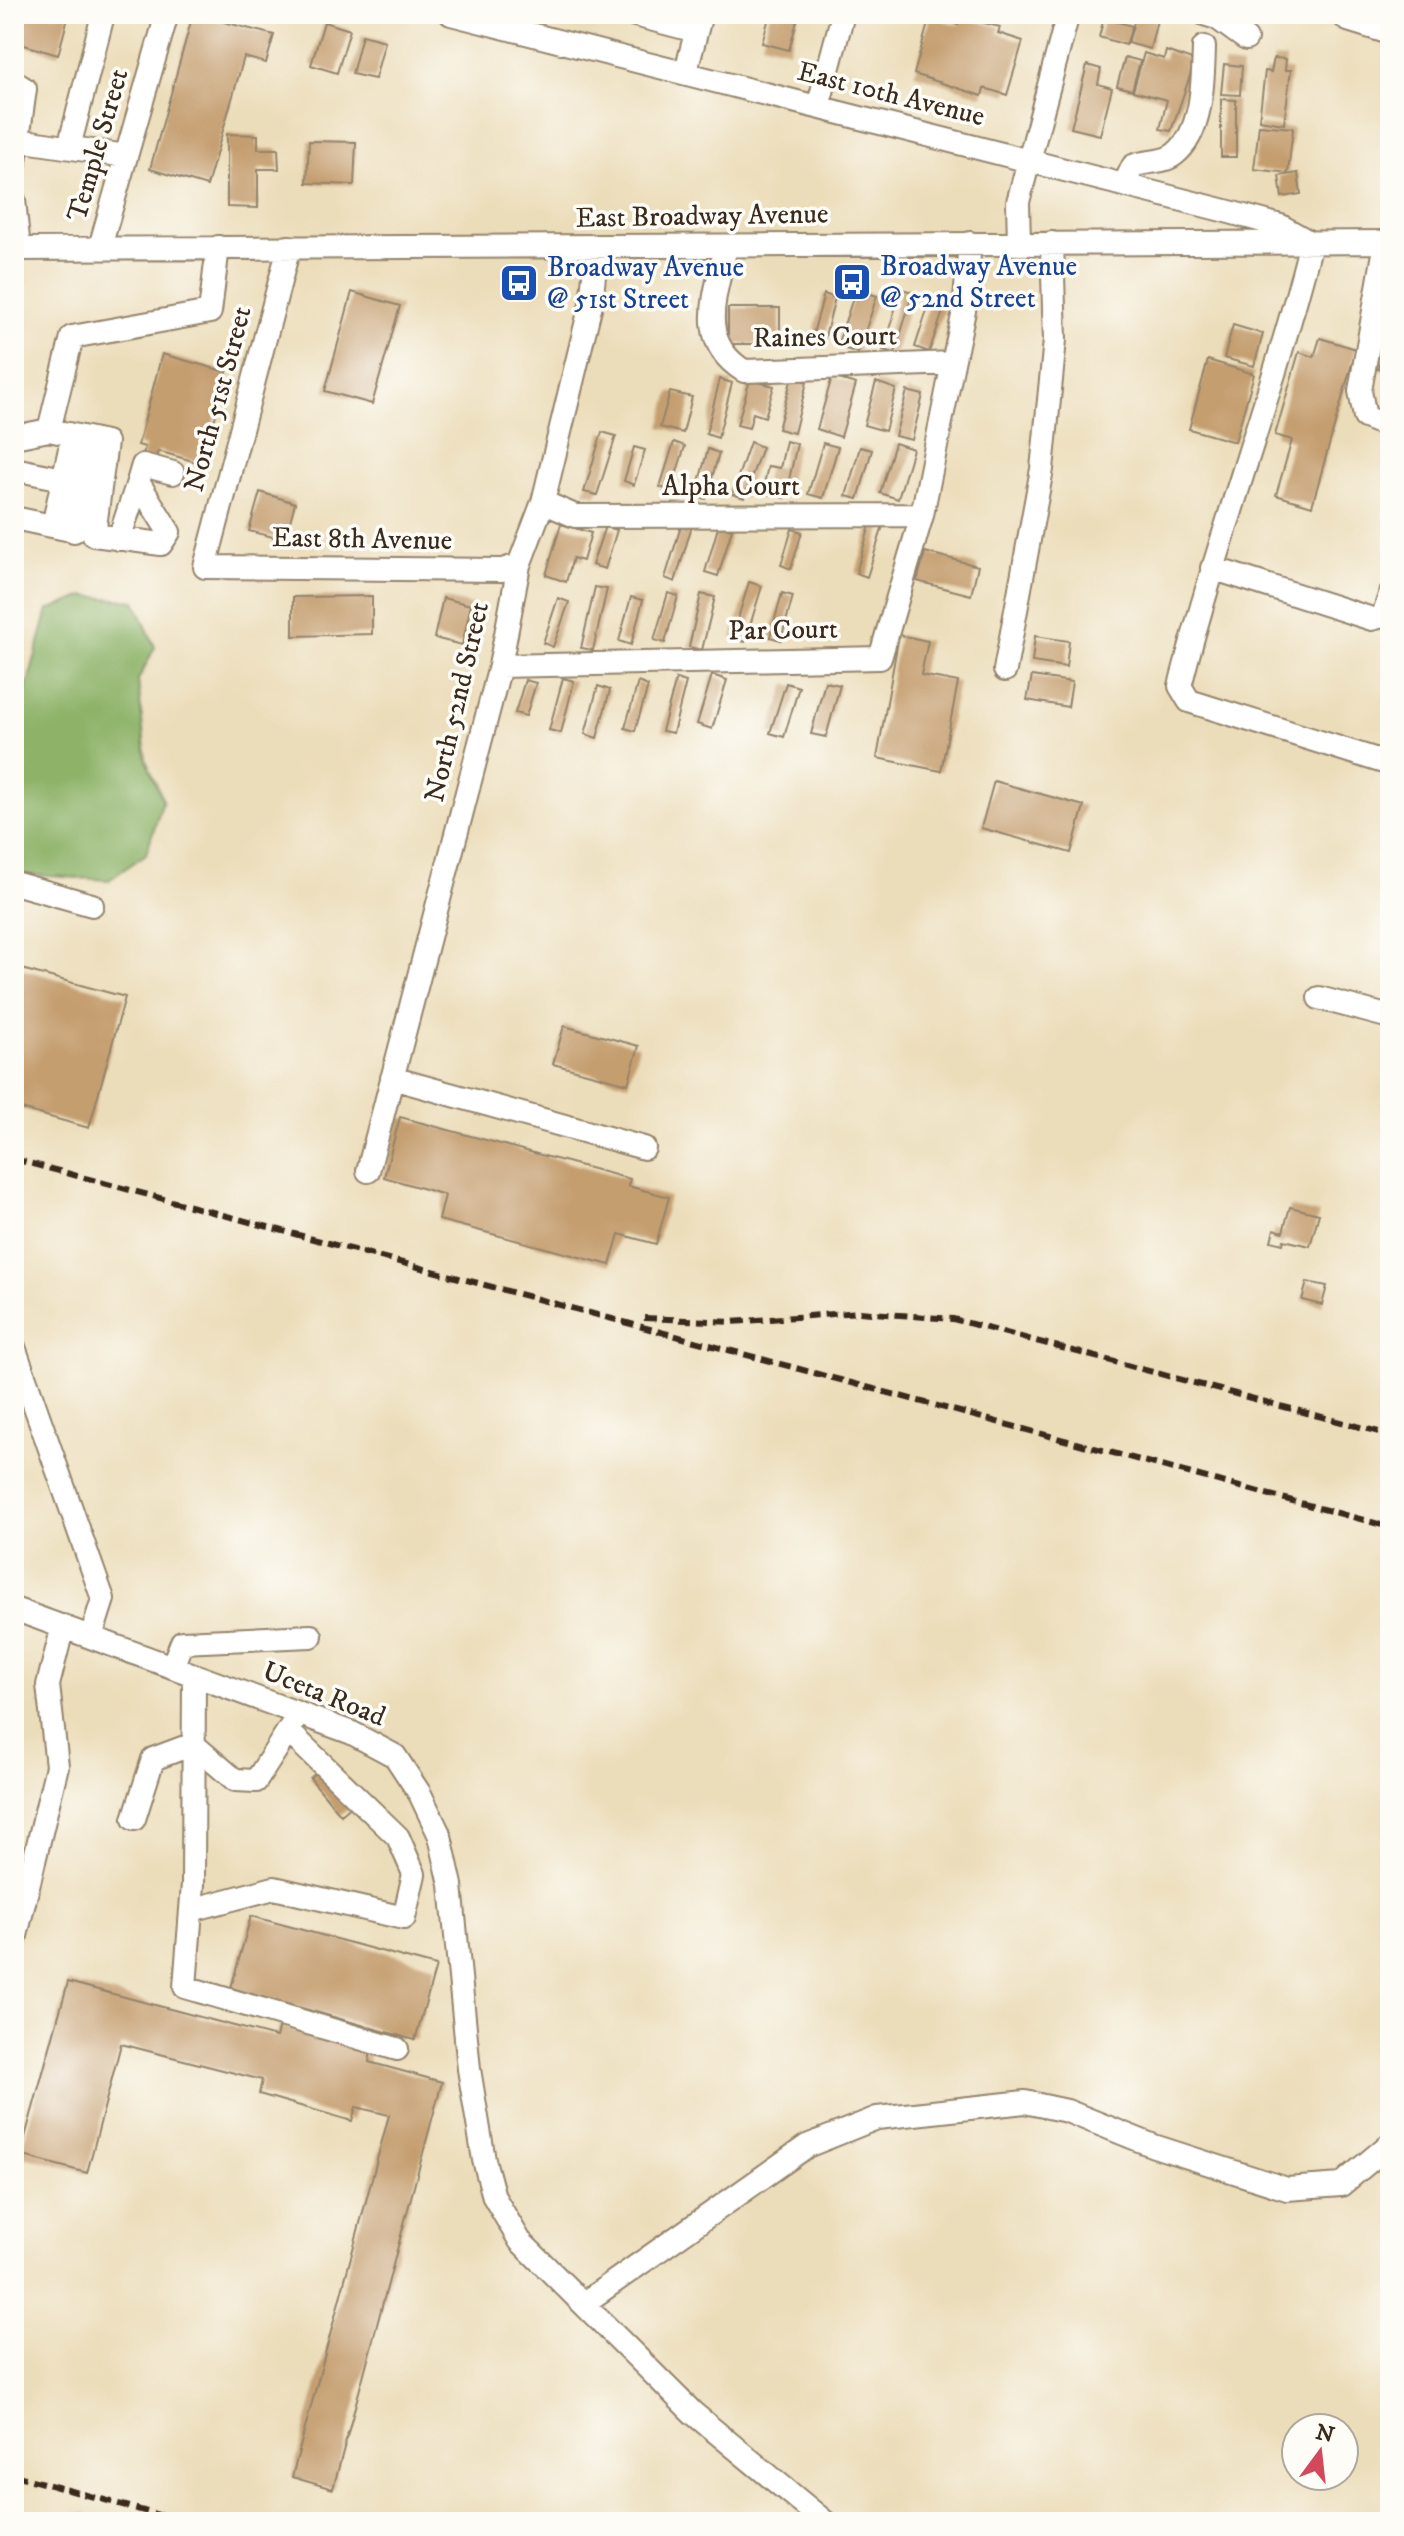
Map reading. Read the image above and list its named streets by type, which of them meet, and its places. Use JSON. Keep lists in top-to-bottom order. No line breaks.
{"streets":{"street":["East 10th Avenue","Temple Street","East Broadway Avenue","Raines Court","North 51st Street","Alpha Court","East 8th Avenue","Par Court","North 52nd Street","Uceta Road"]},"crossings":[["East 10th Avenue","East Broadway Avenue"],["Temple Street","East Broadway Avenue"],["East Broadway Avenue","Raines Court"],["East Broadway Avenue","North 51st Street"],["East Broadway Avenue","North 52nd Street"],["Raines Court","Par Court"],["North 51st Street","East 8th Avenue"],["Alpha Court","Par Court"],["Alpha Court","North 52nd Street"],["East 8th Avenue","North 52nd Street"],["Par Court","North 52nd Street"]],"places":{"bus stop":["Broadway Avenue @ 52nd Street","Broadway Avenue @ 51st Street"]},"north":"top"}
